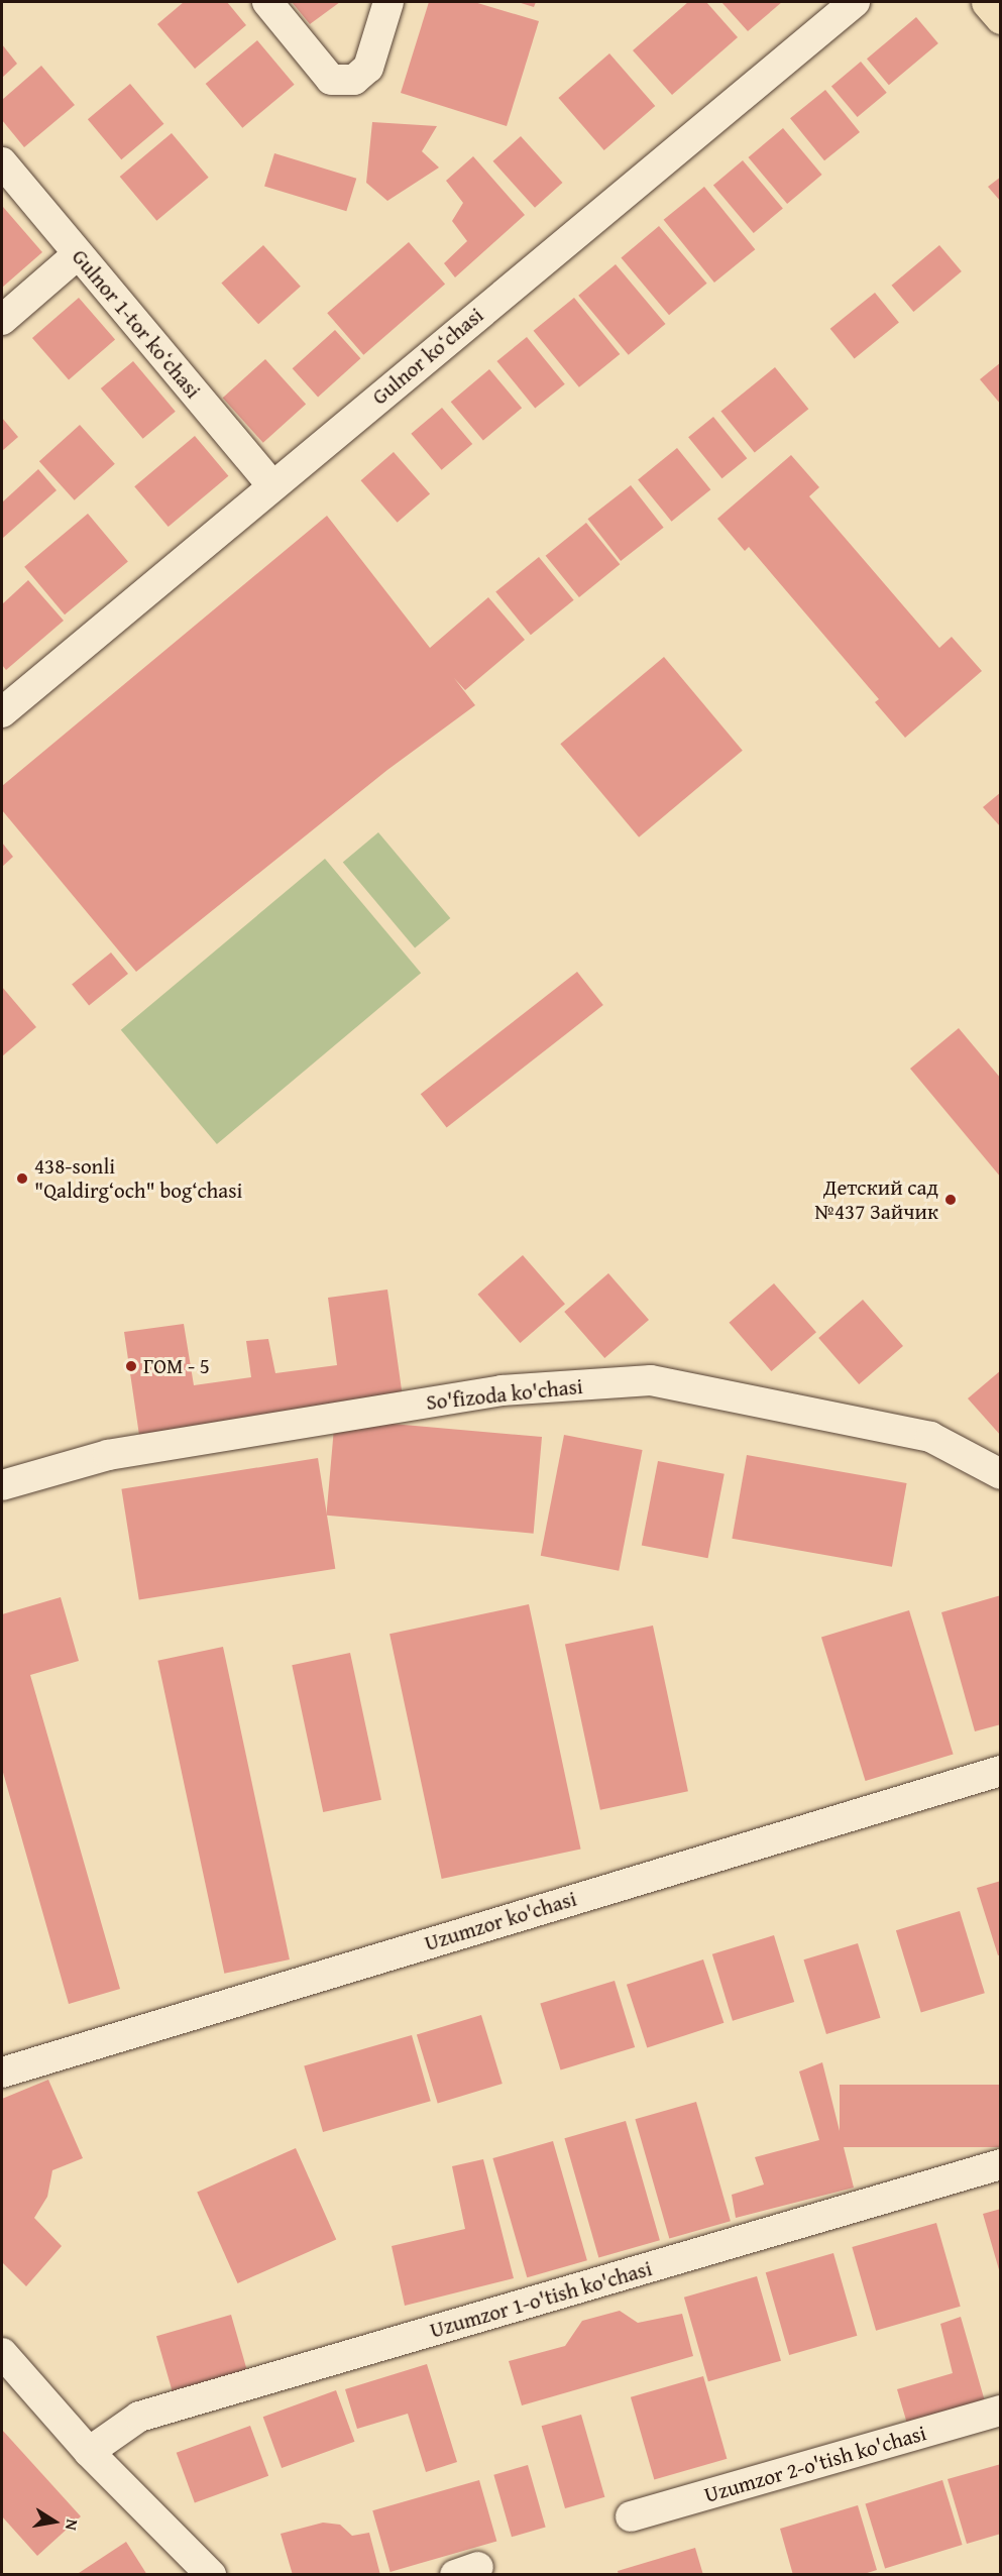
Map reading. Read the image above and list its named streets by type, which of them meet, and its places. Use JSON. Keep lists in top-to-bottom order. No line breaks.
{"streets":{"street":["Gulnor 1-tor koʻchasi","Gulnor koʻchasi","So'fizoda ko'chasi","Uzumzor ko'chasi","Uzumzor 1-o'tish ko'chasi","Uzumzor 2-o'tish ko'chasi"]},"crossings":[["Gulnor 1-tor koʻchasi","Gulnor koʻchasi"]],"places":["438-sonli \"Qaldirg‘och\" bog‘chasi","Детский сад №437 Зайчик","ГОМ - 5"],"north":"right"}
